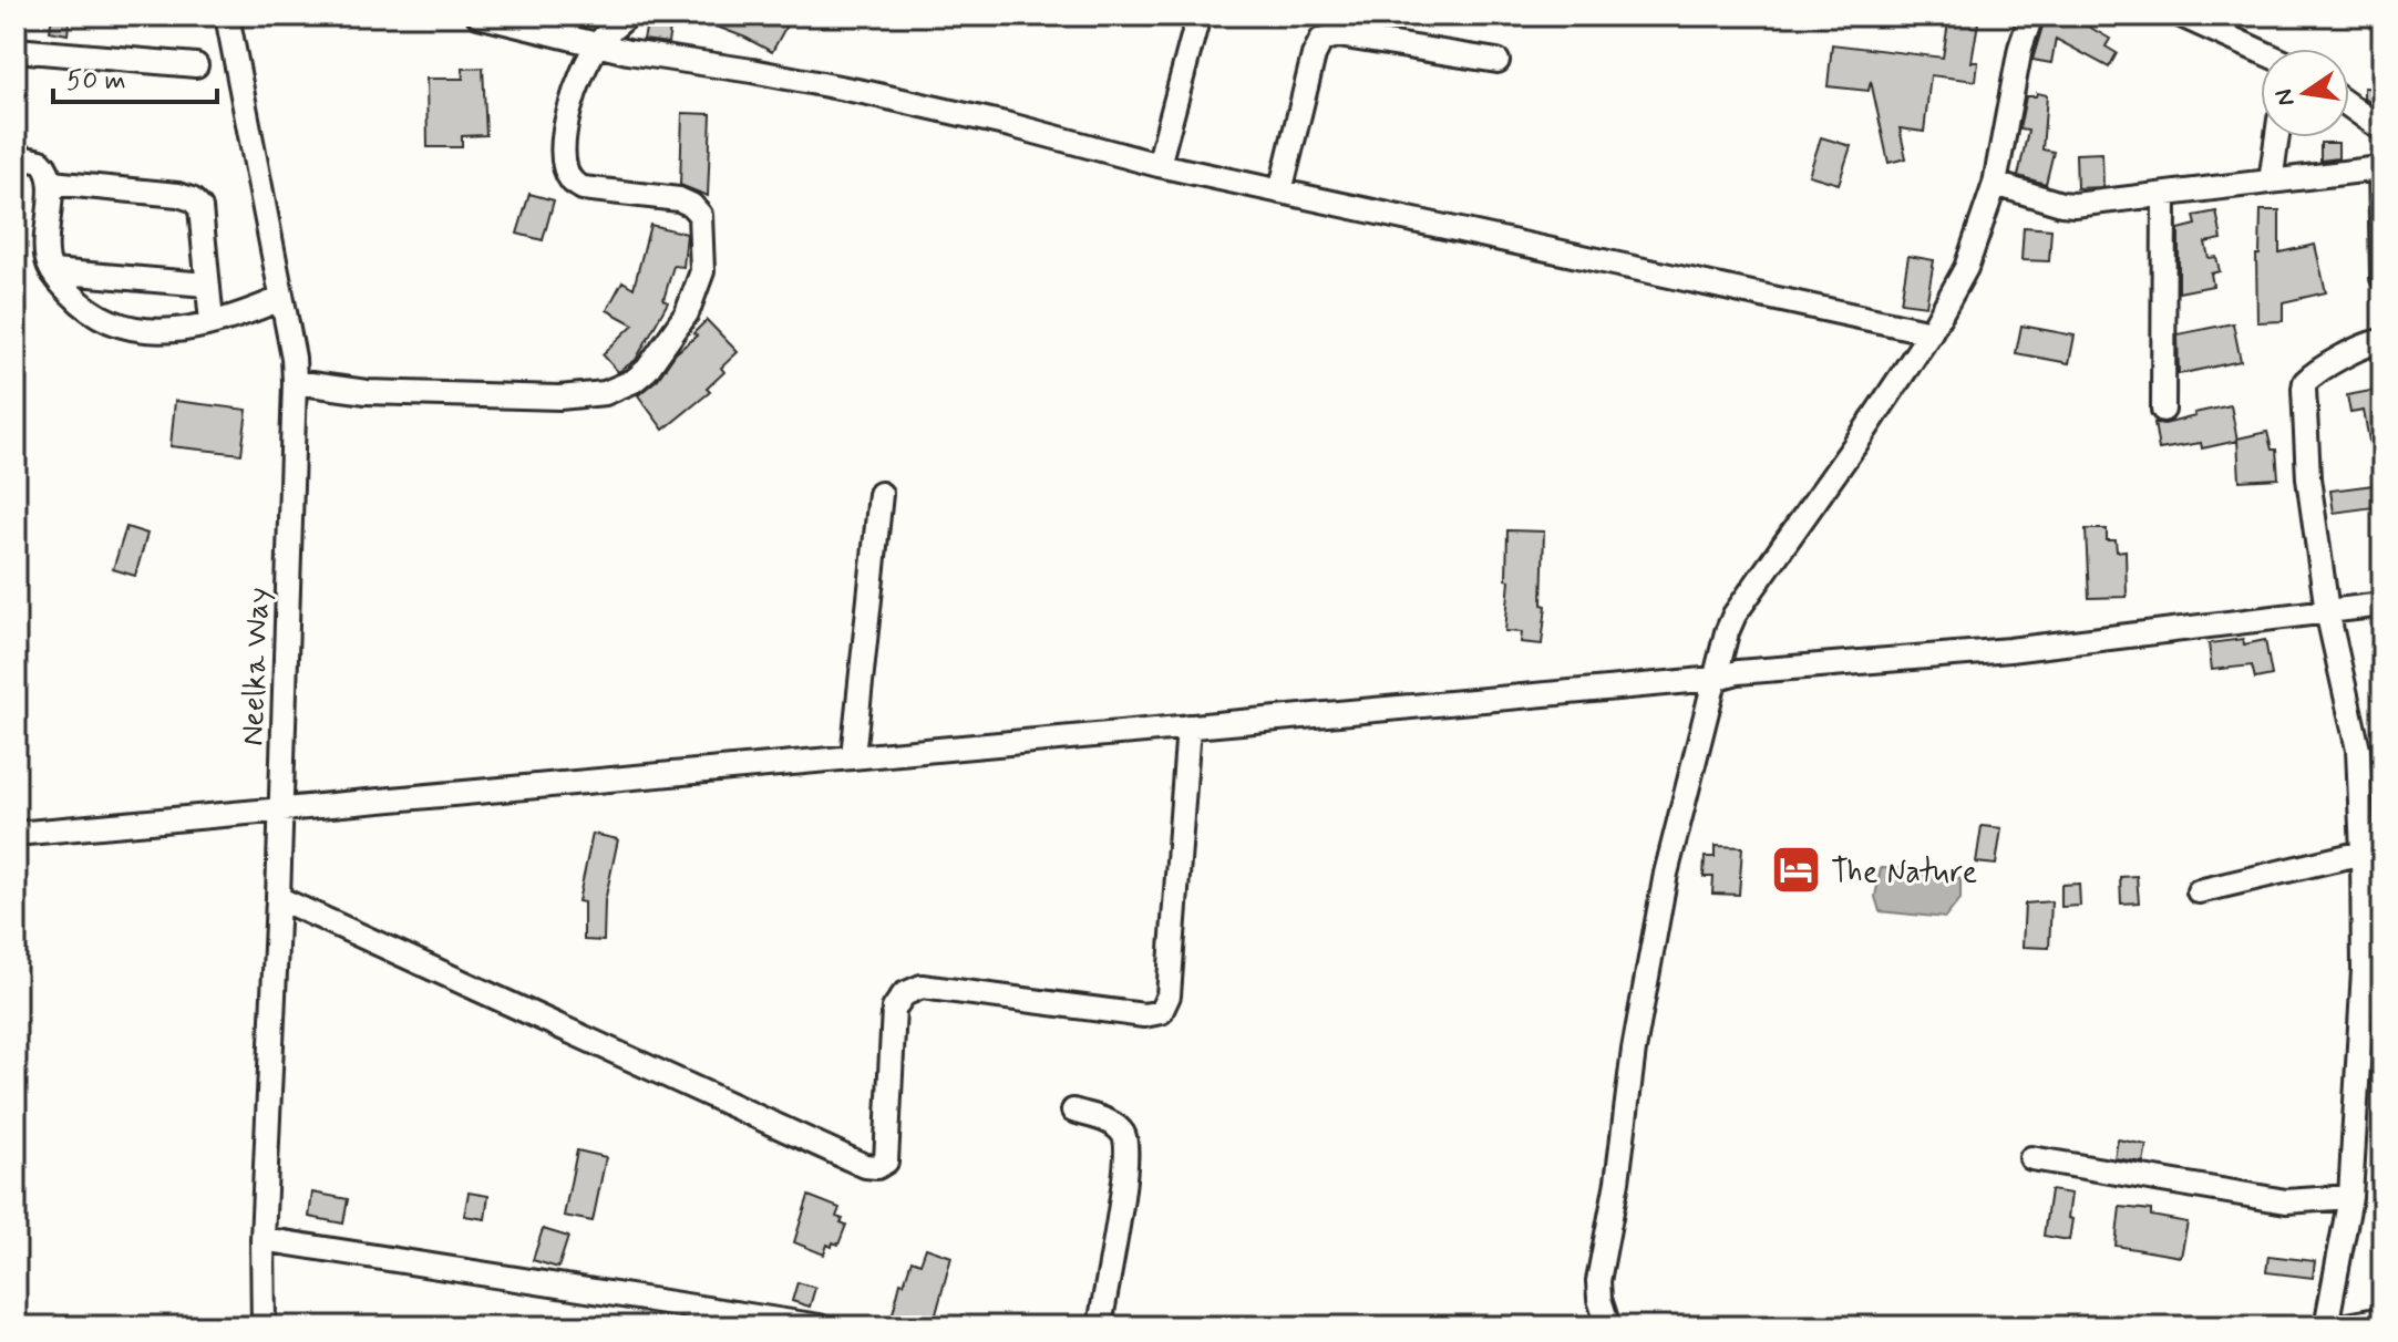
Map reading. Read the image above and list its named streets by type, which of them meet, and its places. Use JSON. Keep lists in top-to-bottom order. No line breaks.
{"streets":{"street":["Neelka Way"]},"places":{"hotel":["The Nature"]},"scale_bar":"50 m","north":"left"}
